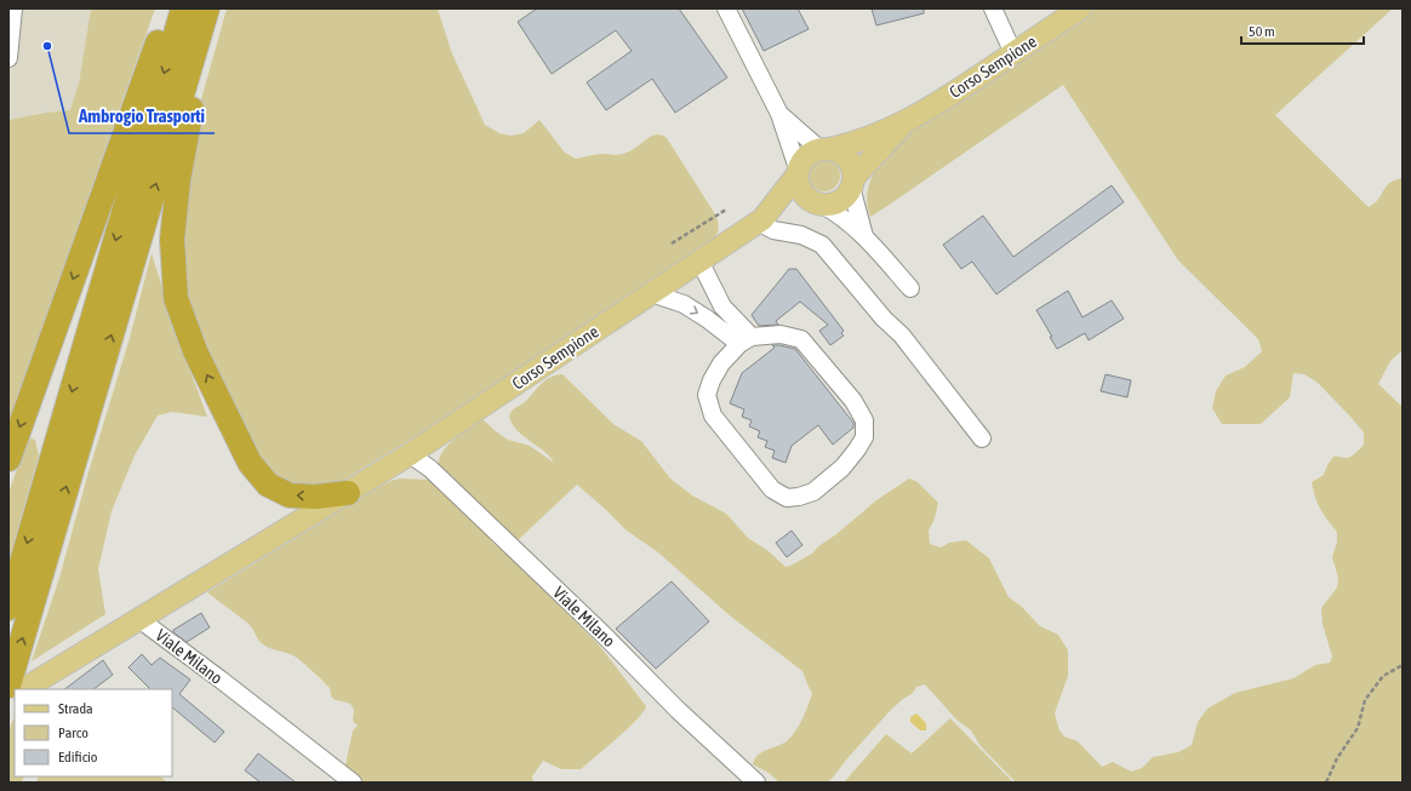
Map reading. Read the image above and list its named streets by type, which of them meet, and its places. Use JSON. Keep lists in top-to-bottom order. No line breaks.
{"streets":{"main road":["Corso Sempione","Viale Milano"]},"crossings":[["Corso Sempione","Viale Milano"]],"places":["Ambrogio Trasporti"],"legend":["Strada","Parco","Edificio"],"scale_bar":"50 m"}
